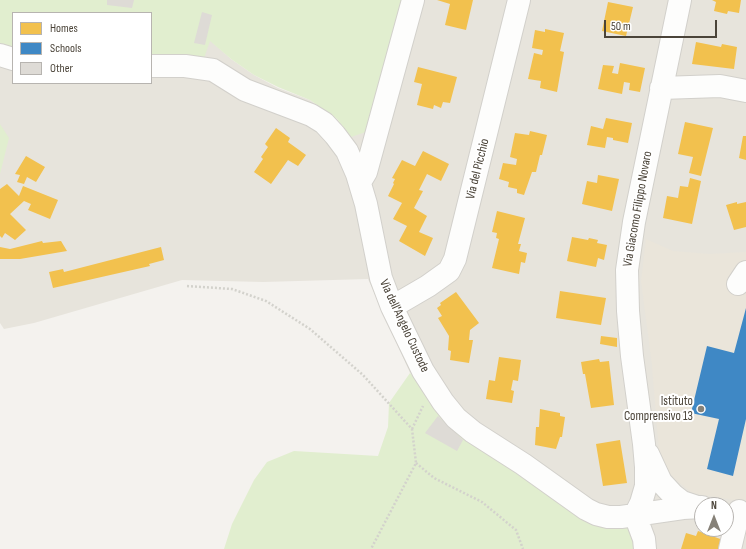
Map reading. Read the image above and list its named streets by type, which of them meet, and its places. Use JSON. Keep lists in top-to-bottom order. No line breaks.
{"streets":{"street":["Via del Picchio","Via Giacomo Filippo Novaro","Via dell'Angelo Custode"]},"crossings":[["Via del Picchio","Via dell'Angelo Custode"],["Via Giacomo Filippo Novaro","Via dell'Angelo Custode"]],"places":["Istituto Comprensivo 13"],"legend":["Homes","Schools","Other"],"scale_bar":"50 m","north":"top"}
